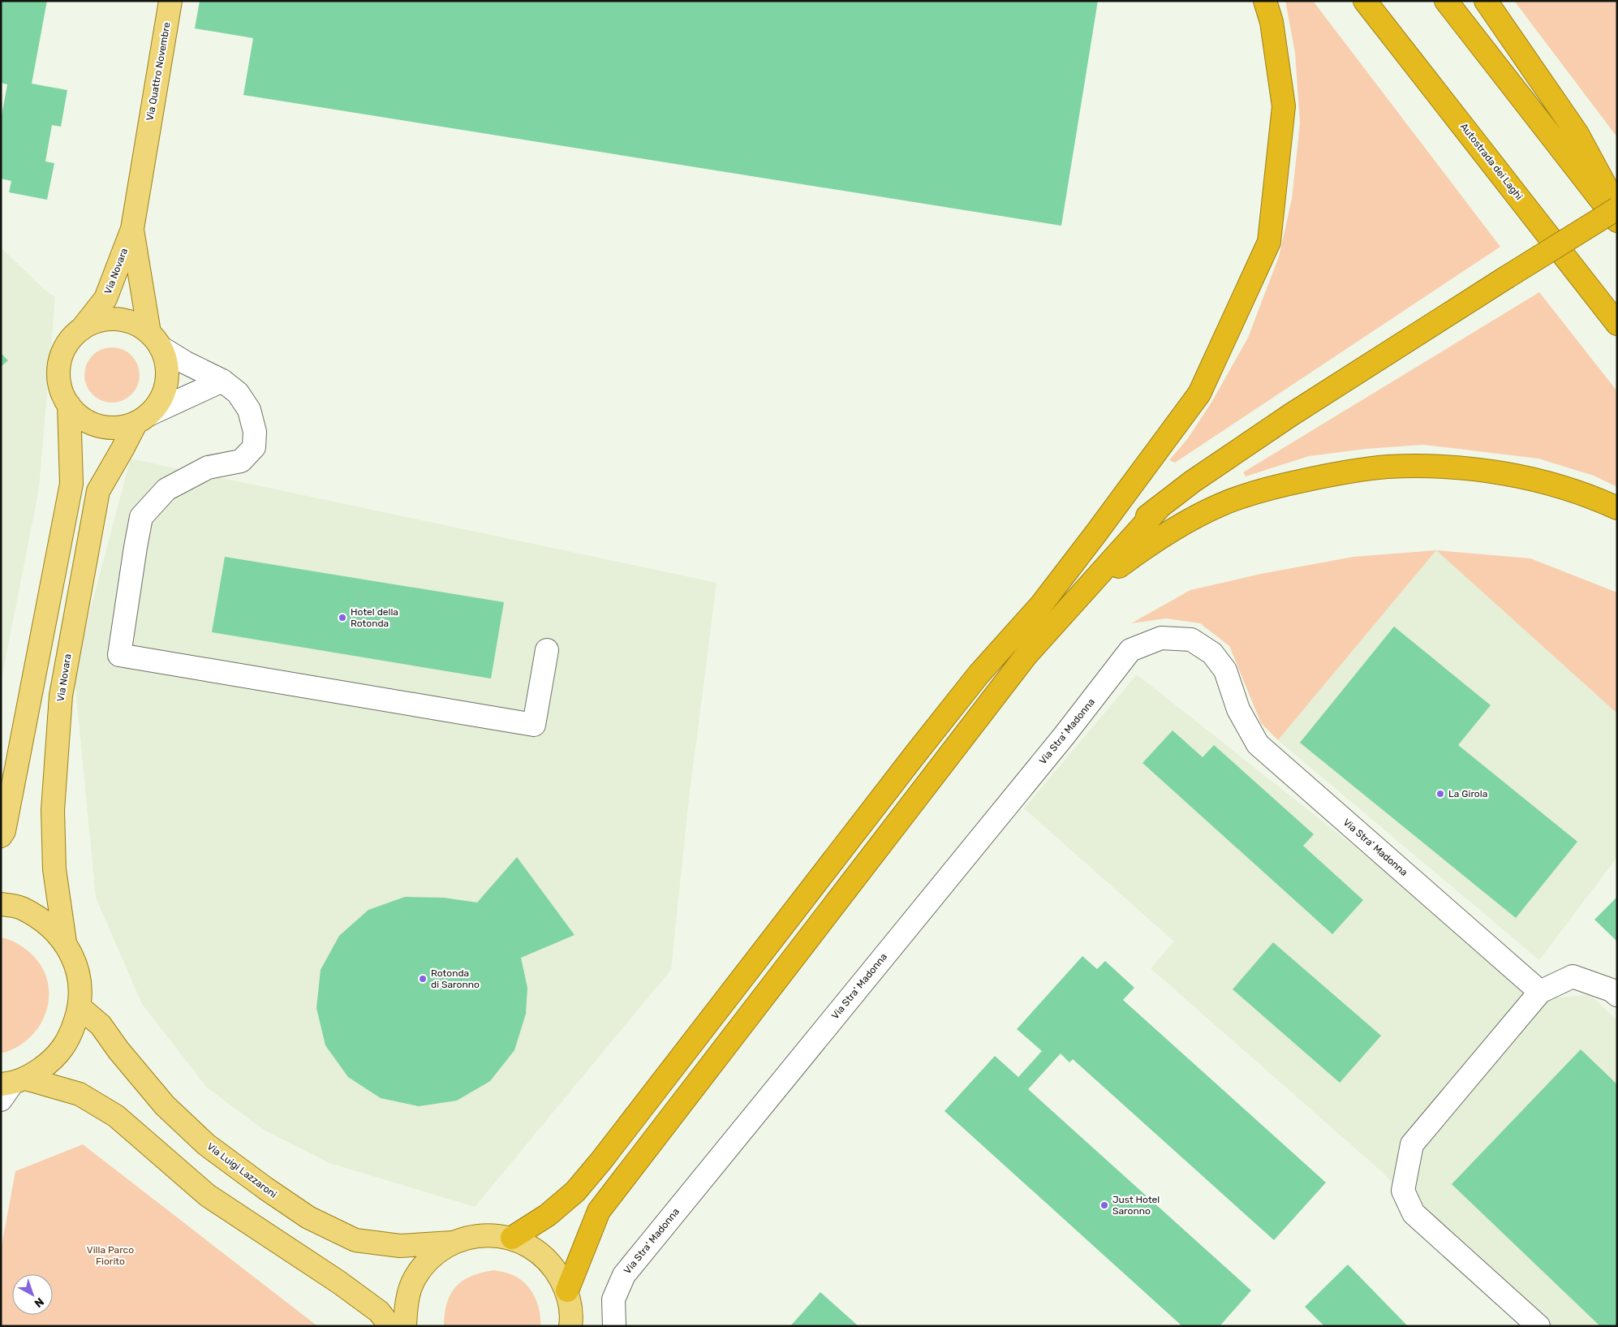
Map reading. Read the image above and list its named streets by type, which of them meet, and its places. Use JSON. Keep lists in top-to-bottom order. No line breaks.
{"streets":{"highway":["Autostrada dei Laghi"],"main road":["Via Quattro Novembre","Via Novara","Via Luigi Lazzaroni"],"street":["Via Stra' Madonna"]},"crossings":[["Via Quattro Novembre","Via Novara"]],"parks":["Villa Parco Fiorito"],"places":["Hotel della Rotonda","La Girola","Rotonda di Saronno","Just Hotel Saronno"],"north":"bottom right"}
